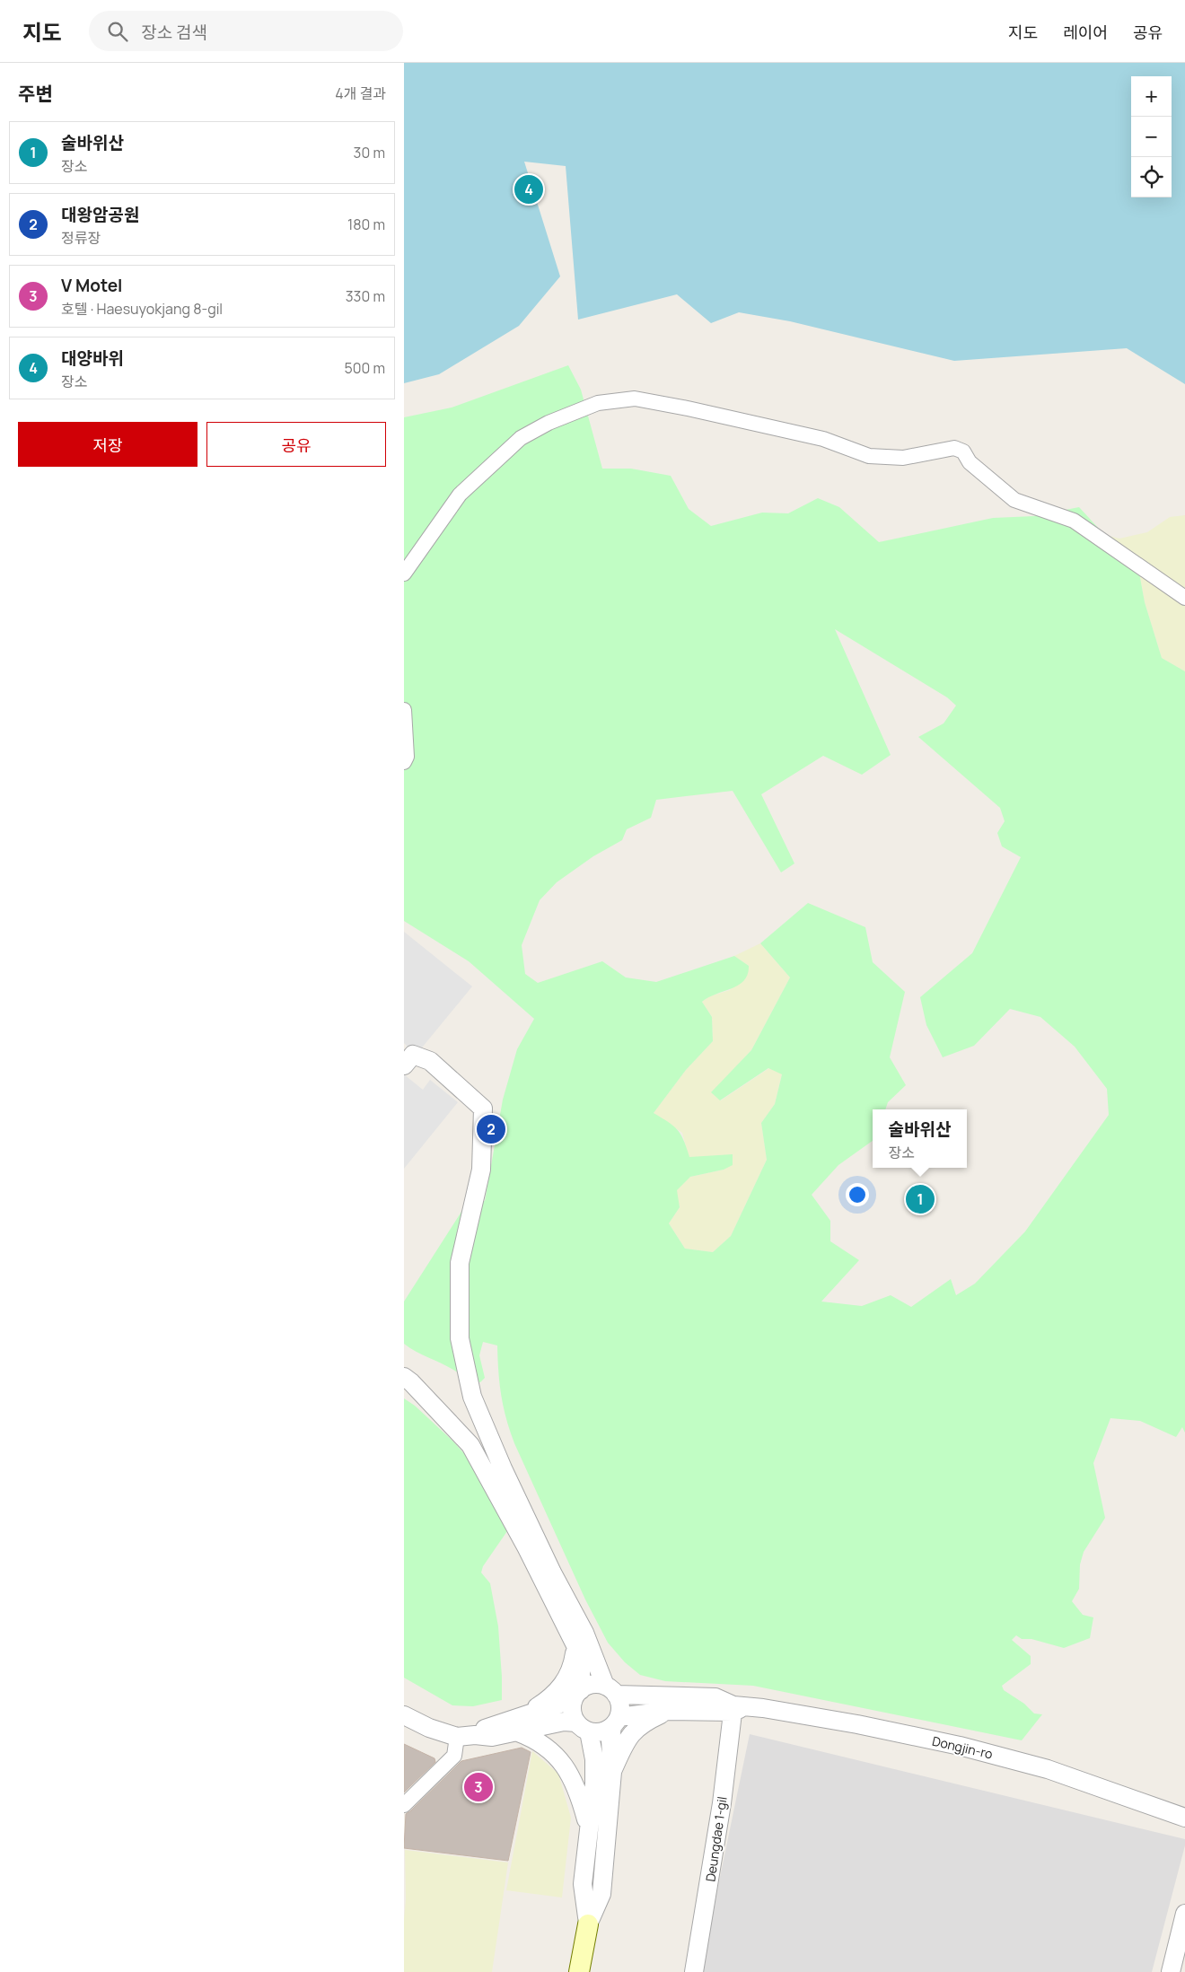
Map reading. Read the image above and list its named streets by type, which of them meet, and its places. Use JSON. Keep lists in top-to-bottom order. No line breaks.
{"streets":{"street":["Dongjin-ro","Deungdae 1-gil"]},"crossings":[["Dongjin-ro","Deungdae 1-gil"]],"page":{"header":"지도","search":"장소 검색","nav":["지도","레이어","공유"],"heading":["주변","4개 결과"],"map_buttons":["+","−"],"list":[{"mark":"1","name":"술바위산","note":"장소","value":"30 m"},{"mark":"2","name":"대왕암공원","note":"정류장","value":"180 m"},{"mark":"3","name":"V Motel","note":"호텔 · Haesuyokjang 8-gil","value":"330 m"},{"mark":"4","name":"대양바위","note":"장소","value":"500 m"}],"pins":["4","2","1","3"],"buttons":["저장","공유"],"popup":["술바위산","장소"]}}
